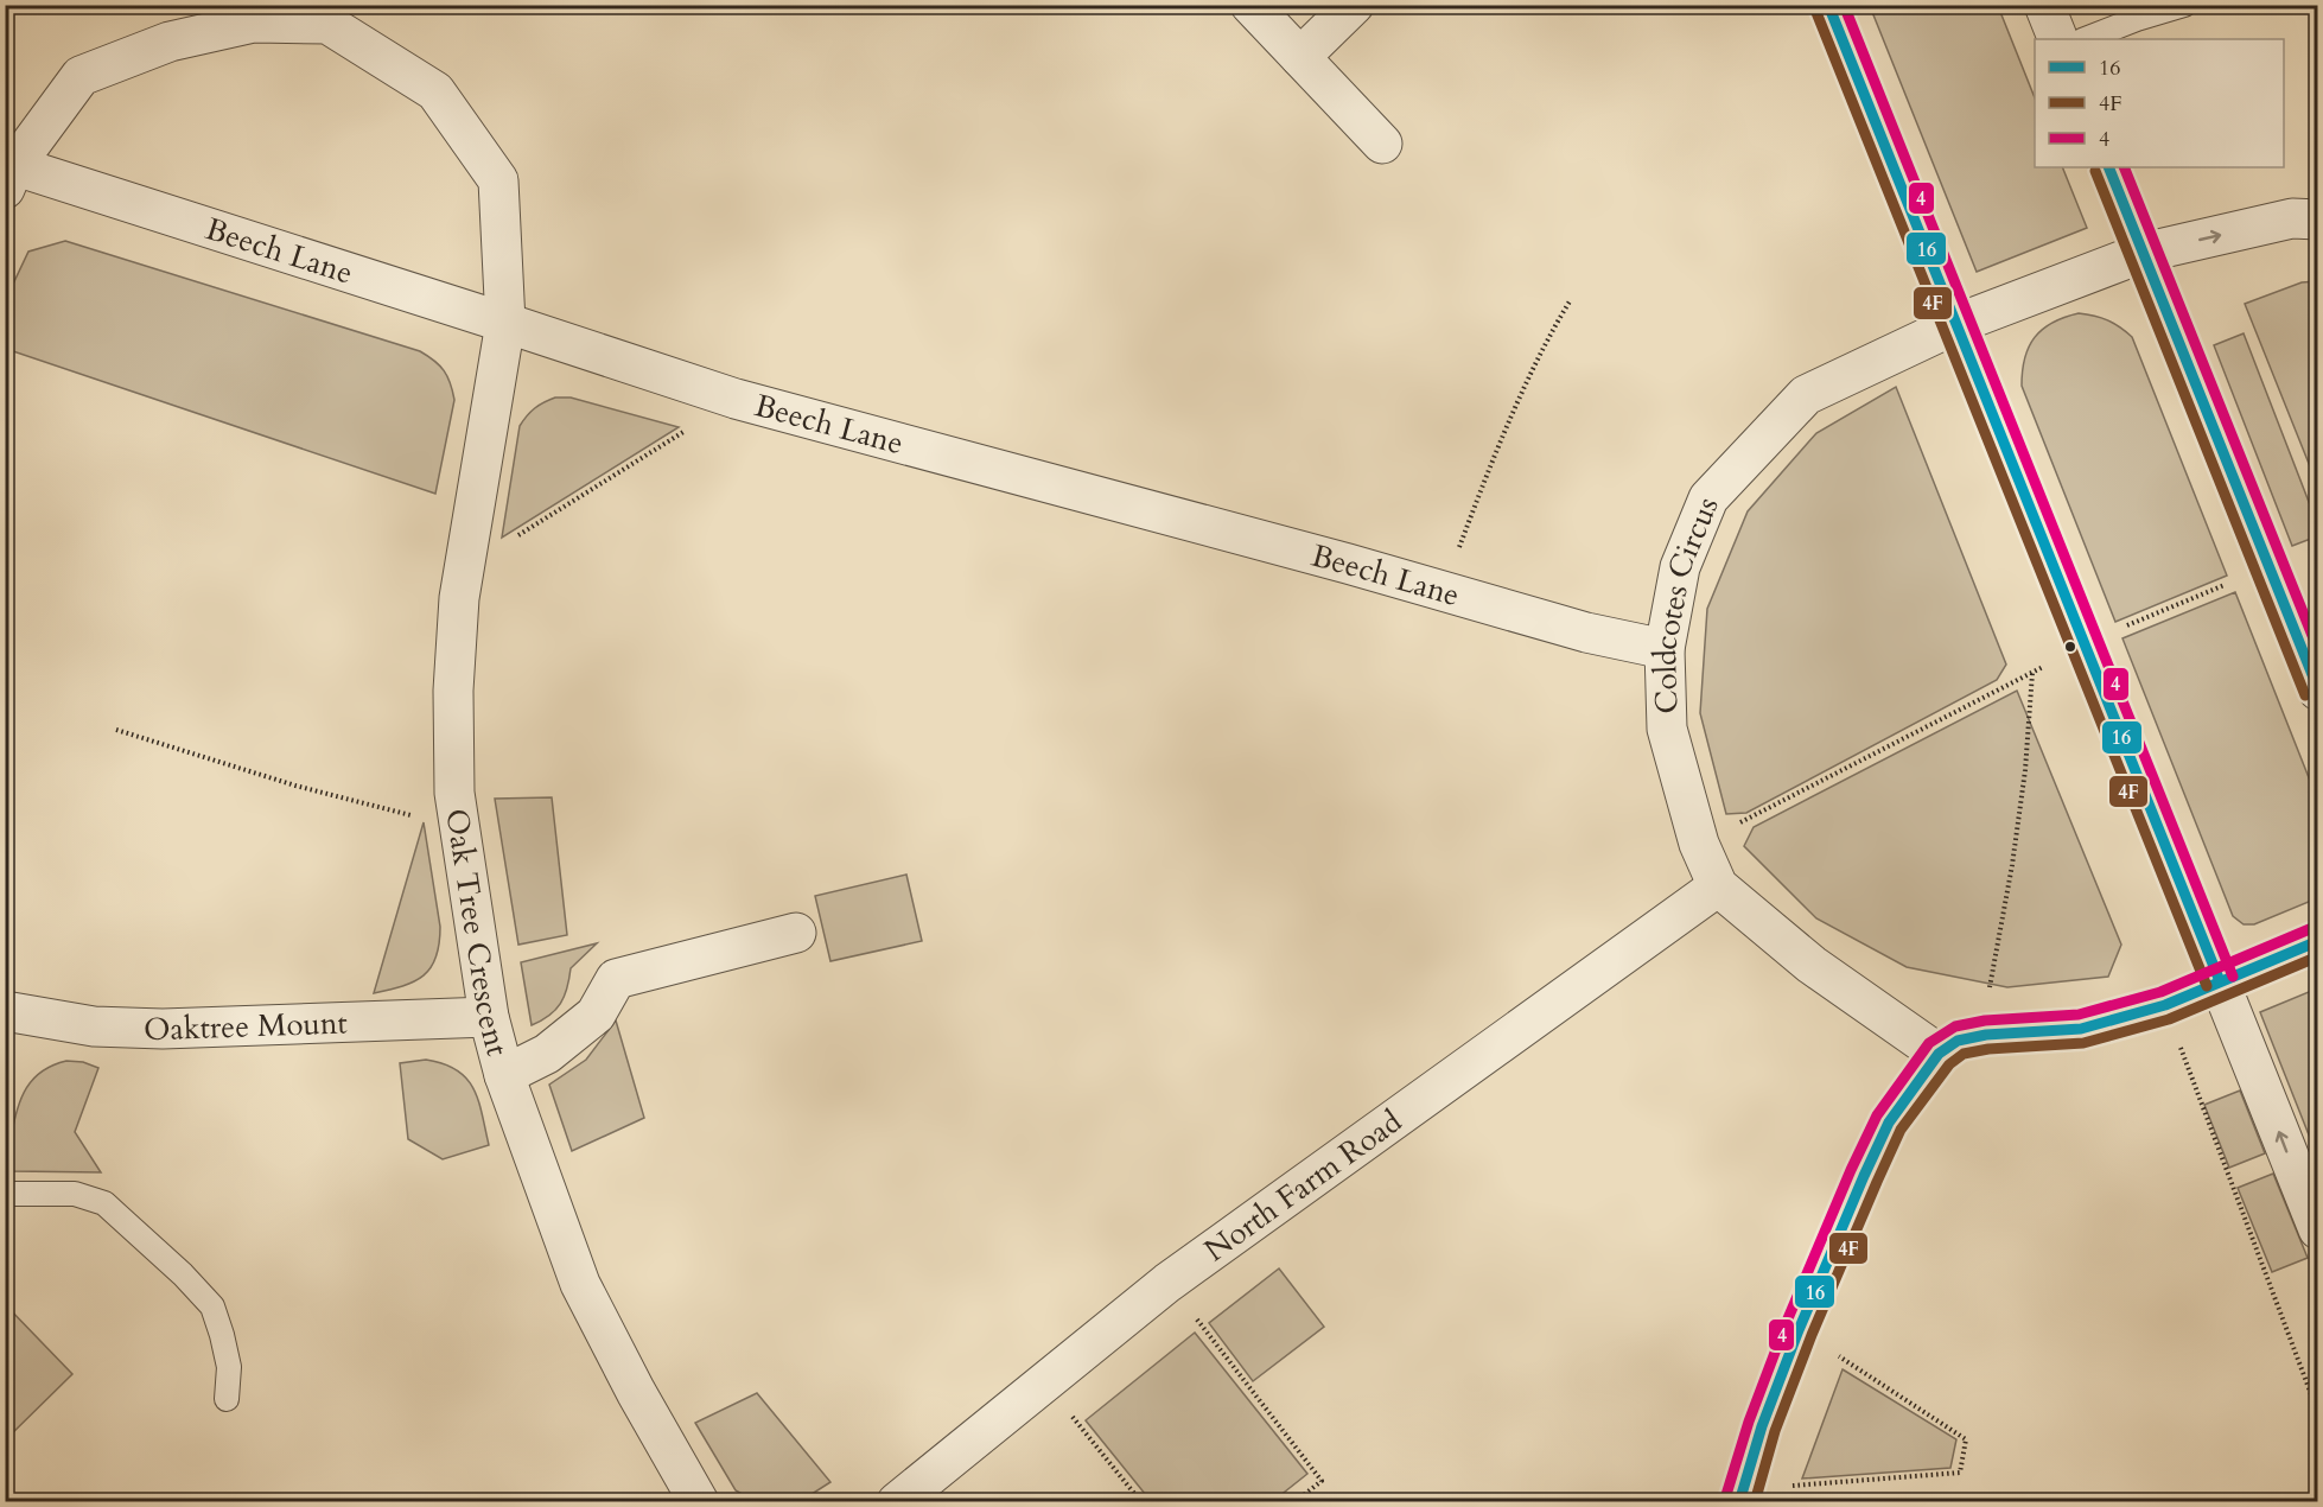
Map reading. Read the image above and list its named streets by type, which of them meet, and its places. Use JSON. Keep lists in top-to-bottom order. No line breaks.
{"streets":{"street":["Beech Lane","Coldcotes Circus","Oak Tree Crescent","Oaktree Mount","North Farm Road"]},"crossings":[["Beech Lane","Coldcotes Circus"],["Beech Lane","Oak Tree Crescent"],["Coldcotes Circus","North Farm Road"],["Oak Tree Crescent","Oaktree Mount"]],"lines":["transit line 16","transit line 4","transit line 4F"],"legend":["16","4F","4"]}
